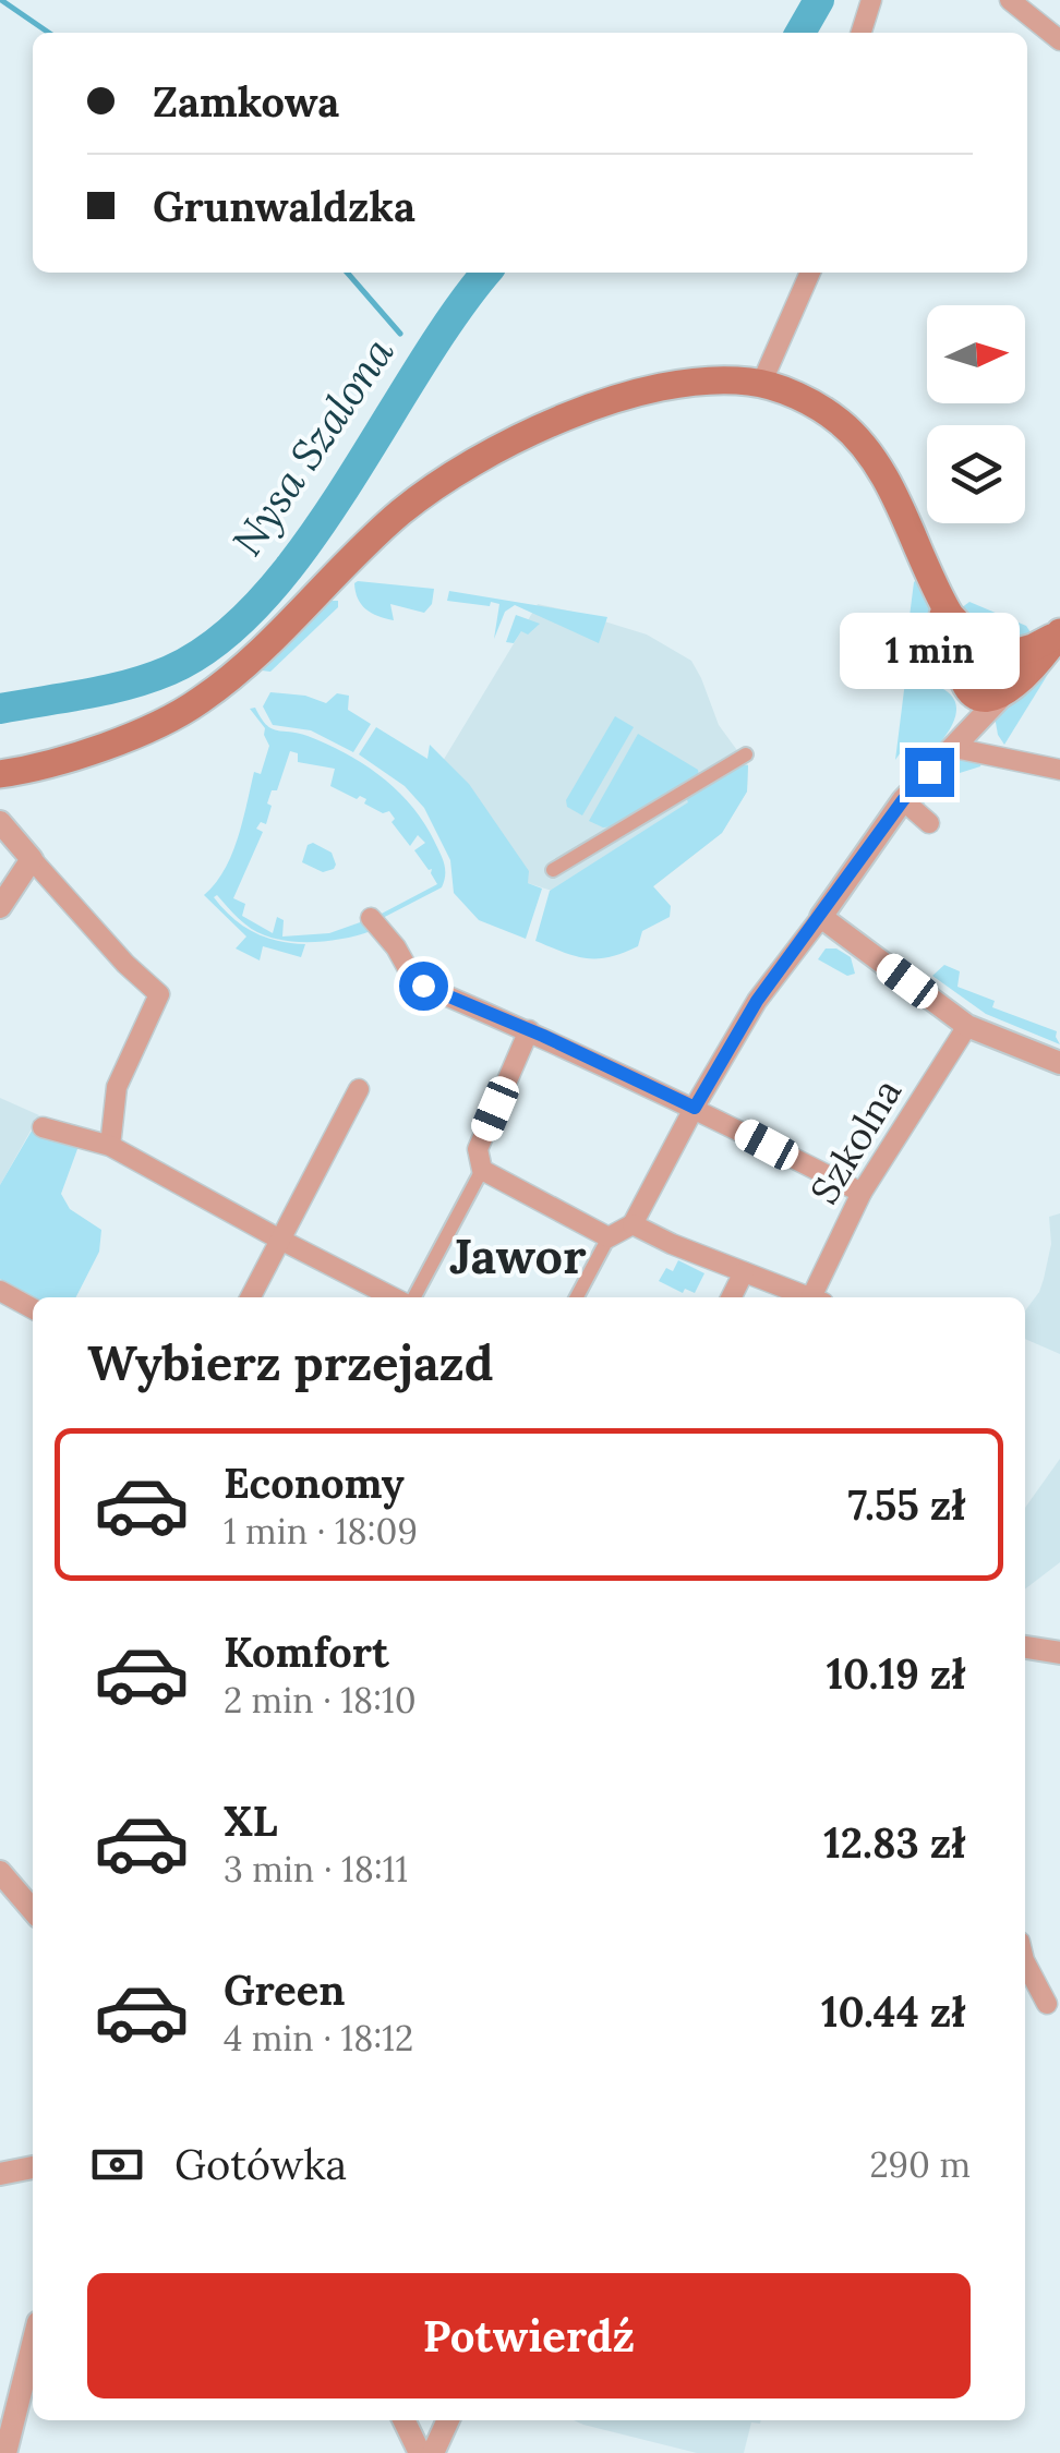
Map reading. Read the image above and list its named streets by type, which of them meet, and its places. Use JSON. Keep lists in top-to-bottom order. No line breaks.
{"streets":{"street":["Szkolna"]},"districts":["Jawor"],"water":["Nysa Szalona"],"north":"right","page":{"banner":["Zamkowa","Grunwaldzka"],"bubble":"1 min","heading":"Wybierz przejazd","list":[{"name":"Economy","note":"1 min · 18:09","value":"7.55 zł"},{"name":"Komfort","note":"2 min · 18:10","value":"10.19 zł"},{"name":"XL","note":"3 min · 18:11","value":"12.83 zł"},{"name":"Green","note":"4 min · 18:12","value":"10.44 zł"}],"pay":["Gotówka","290 m"],"buttons":"Potwierdź"}}
